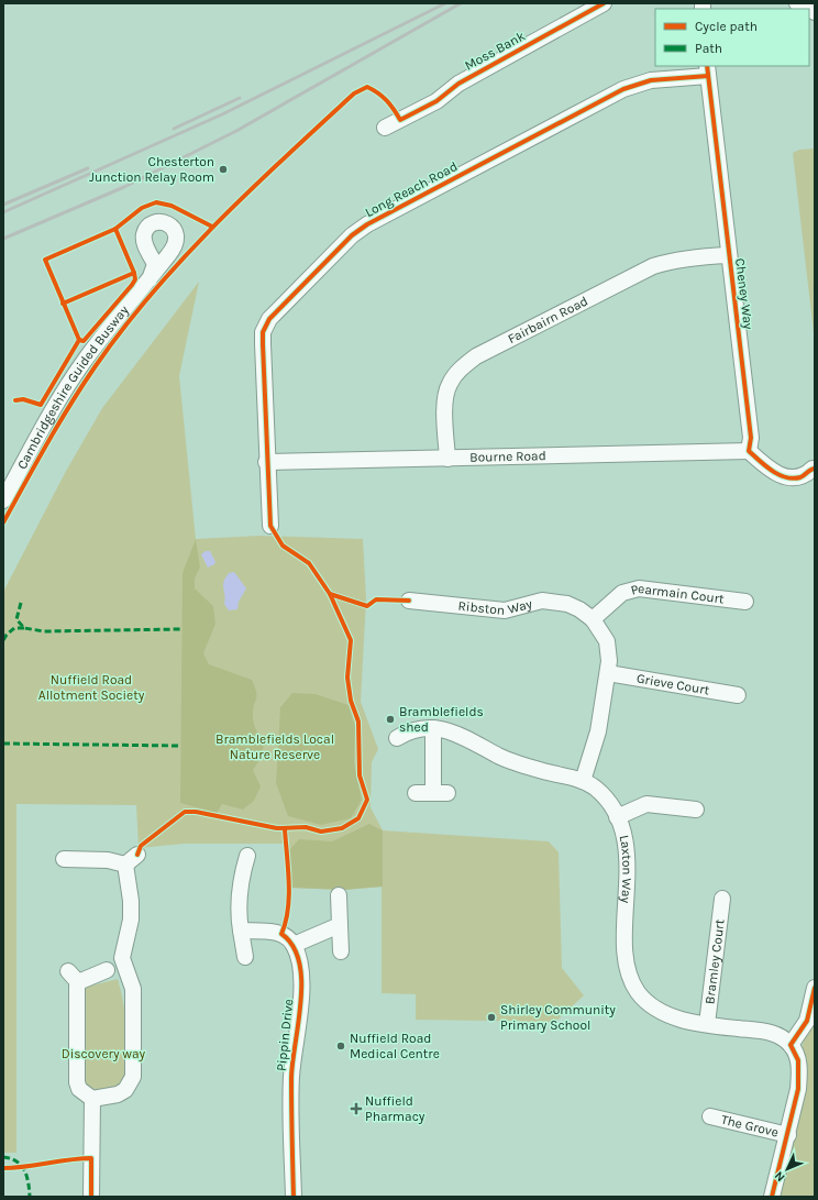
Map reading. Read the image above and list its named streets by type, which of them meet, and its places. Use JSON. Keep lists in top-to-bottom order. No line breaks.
{"streets":{"street":["Moss Bank","Long Reach Road","Cheney Way","Fairbairn Road","Cambridgeshire Guided Busway","Bourne Road","Pearmain Court","Ribston Way","Grieve Court","Laxton Way","Bramley Court","Pippin Drive","The Grove"]},"crossings":[["Long Reach Road","Cheney Way"],["Long Reach Road","Bourne Road"],["Cheney Way","Fairbairn Road"],["Cheney Way","Bourne Road"],["Fairbairn Road","Bourne Road"],["Pearmain Court","Ribston Way"],["Ribston Way","Grieve Court"],["Ribston Way","Laxton Way"],["Laxton Way","Bramley Court"]],"parks":["Nuffield Road Allotment Society","Bramblefields Local Nature Reserve","Discovery way"],"places":{"other":["Chesterton Junction Relay Room","Bramblefields shed","Shirley Community Primary School","Nuffield Road Medical Centre"],"health":["Nuffield Pharmacy"]},"legend":["Cycle path","Path"],"north":"bottom left"}
